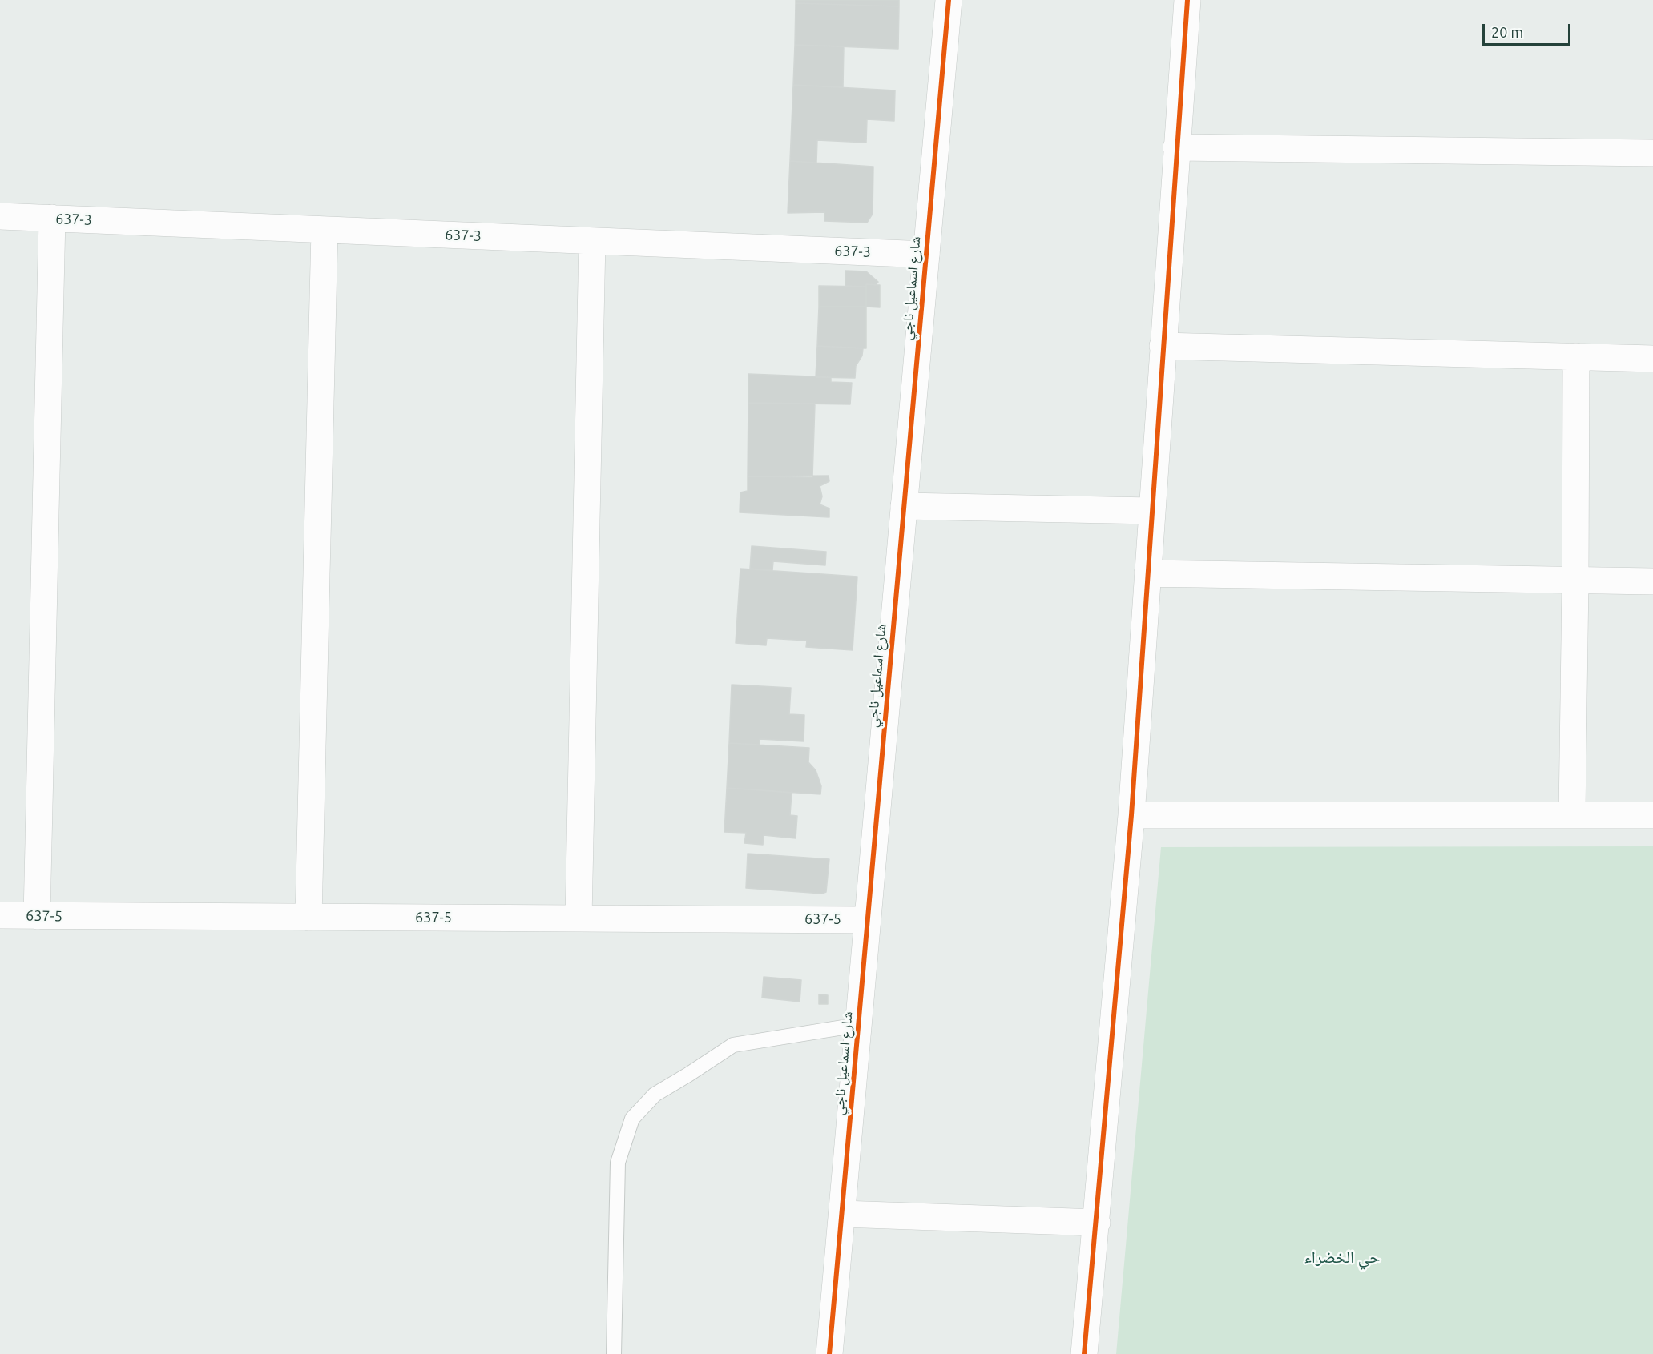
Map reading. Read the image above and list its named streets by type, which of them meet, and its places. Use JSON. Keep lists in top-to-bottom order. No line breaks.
{"streets":{"street":["637-3","شارع اسماعيل ناجي","637-5"]},"crossings":[["637-3","شارع اسماعيل ناجي"],["شارع اسماعيل ناجي","637-5"]],"districts":["حي الخضراء"],"scale_bar":"20 m"}
